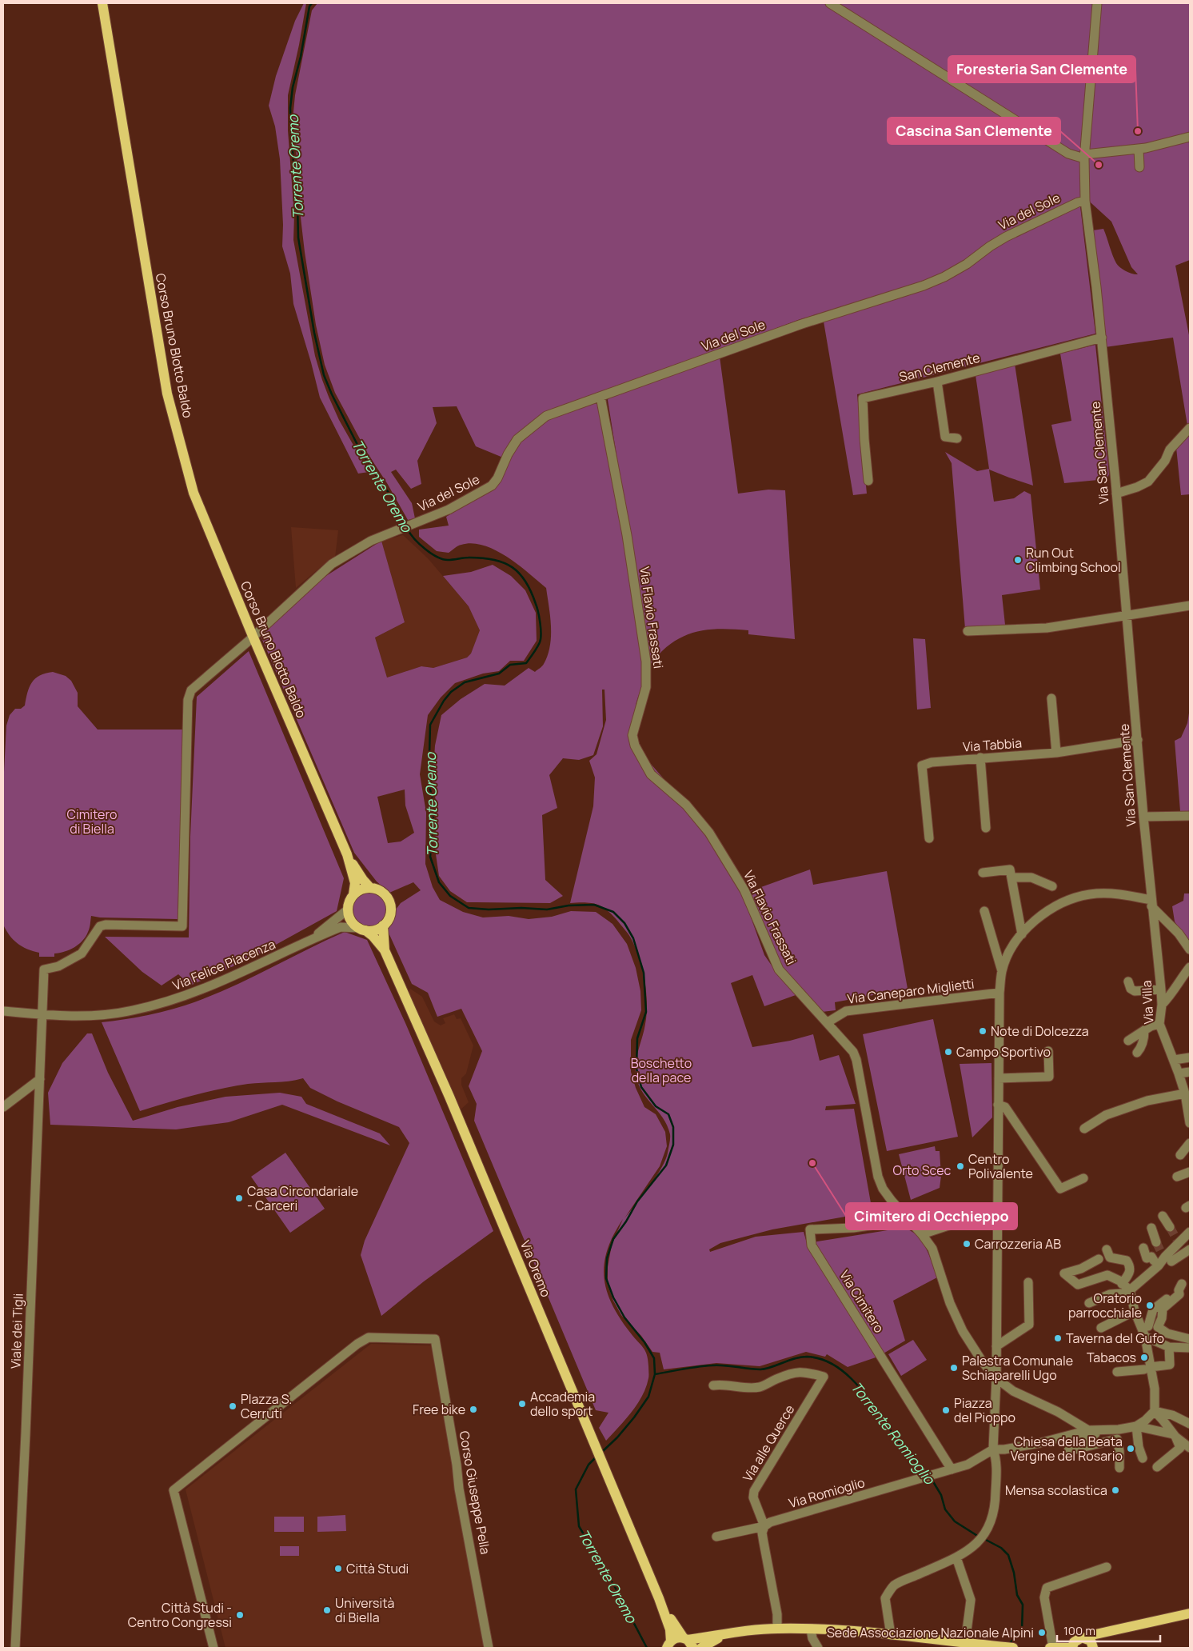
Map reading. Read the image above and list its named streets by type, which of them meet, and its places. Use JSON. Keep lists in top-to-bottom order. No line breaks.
{"streets":{"main road":["Corso Bruno Blotto Baldo","Via Oremo"],"street":["Via del Sole","San Clemente","Via San Clemente","Via Flavio Frassati","Via Tabbia","Via Felice Piacenza","Via Caneparo Miglietti","Via Villa","Via Cimitero","Viale dei Tigli","Via alle Querce","Corso Giuseppe Pella","Via Romioglio"]},"crossings":[["Via del Sole","Corso Bruno Blotto Baldo"],["Via del Sole","Via San Clemente"],["Via del Sole","Via Flavio Frassati"],["Via del Sole","Viale dei Tigli"],["Corso Bruno Blotto Baldo","Via Felice Piacenza"],["Corso Bruno Blotto Baldo","Via Oremo"],["San Clemente","Via San Clemente"],["Via San Clemente","Via Tabbia"],["Via San Clemente","Via Villa"],["Via Flavio Frassati","Via Caneparo Miglietti"],["Via Flavio Frassati","Via Cimitero"],["Via Felice Piacenza","Via Oremo"],["Via Felice Piacenza","Viale dei Tigli"],["Via Cimitero","Via Romioglio"],["Via alle Querce","Via Romioglio"]],"water":["Torrente Oremo","Torrente Romioglio"],"parks":["Cimitero di Biella","Boschetto della pace","Orto Scec"],"places":["Foresteria San Clemente","Cascina San Clemente","Run Out Climbing School","Note di Dolcezza","Campo Sportivo","Cimitero di Occhieppo","Centro Polivalente","Casa Circondariale - Carceri","Carrozzeria AB","Oratorio parrocchiale","Taverna del Gufo","Tabacos","Palestra Comunale Schiaparelli Ugo","Accademia dello sport","PIazza S. Cerruti","Free bike","Piazza del Pioppo","Chiesa della Beata Vergine del Rosario","Mensa scolastica","Città Studi","Università di Biella","Città Studi - Centro Congressi","Sede Associazione Nazionale Alpini"],"scale_bar":"100 m"}
